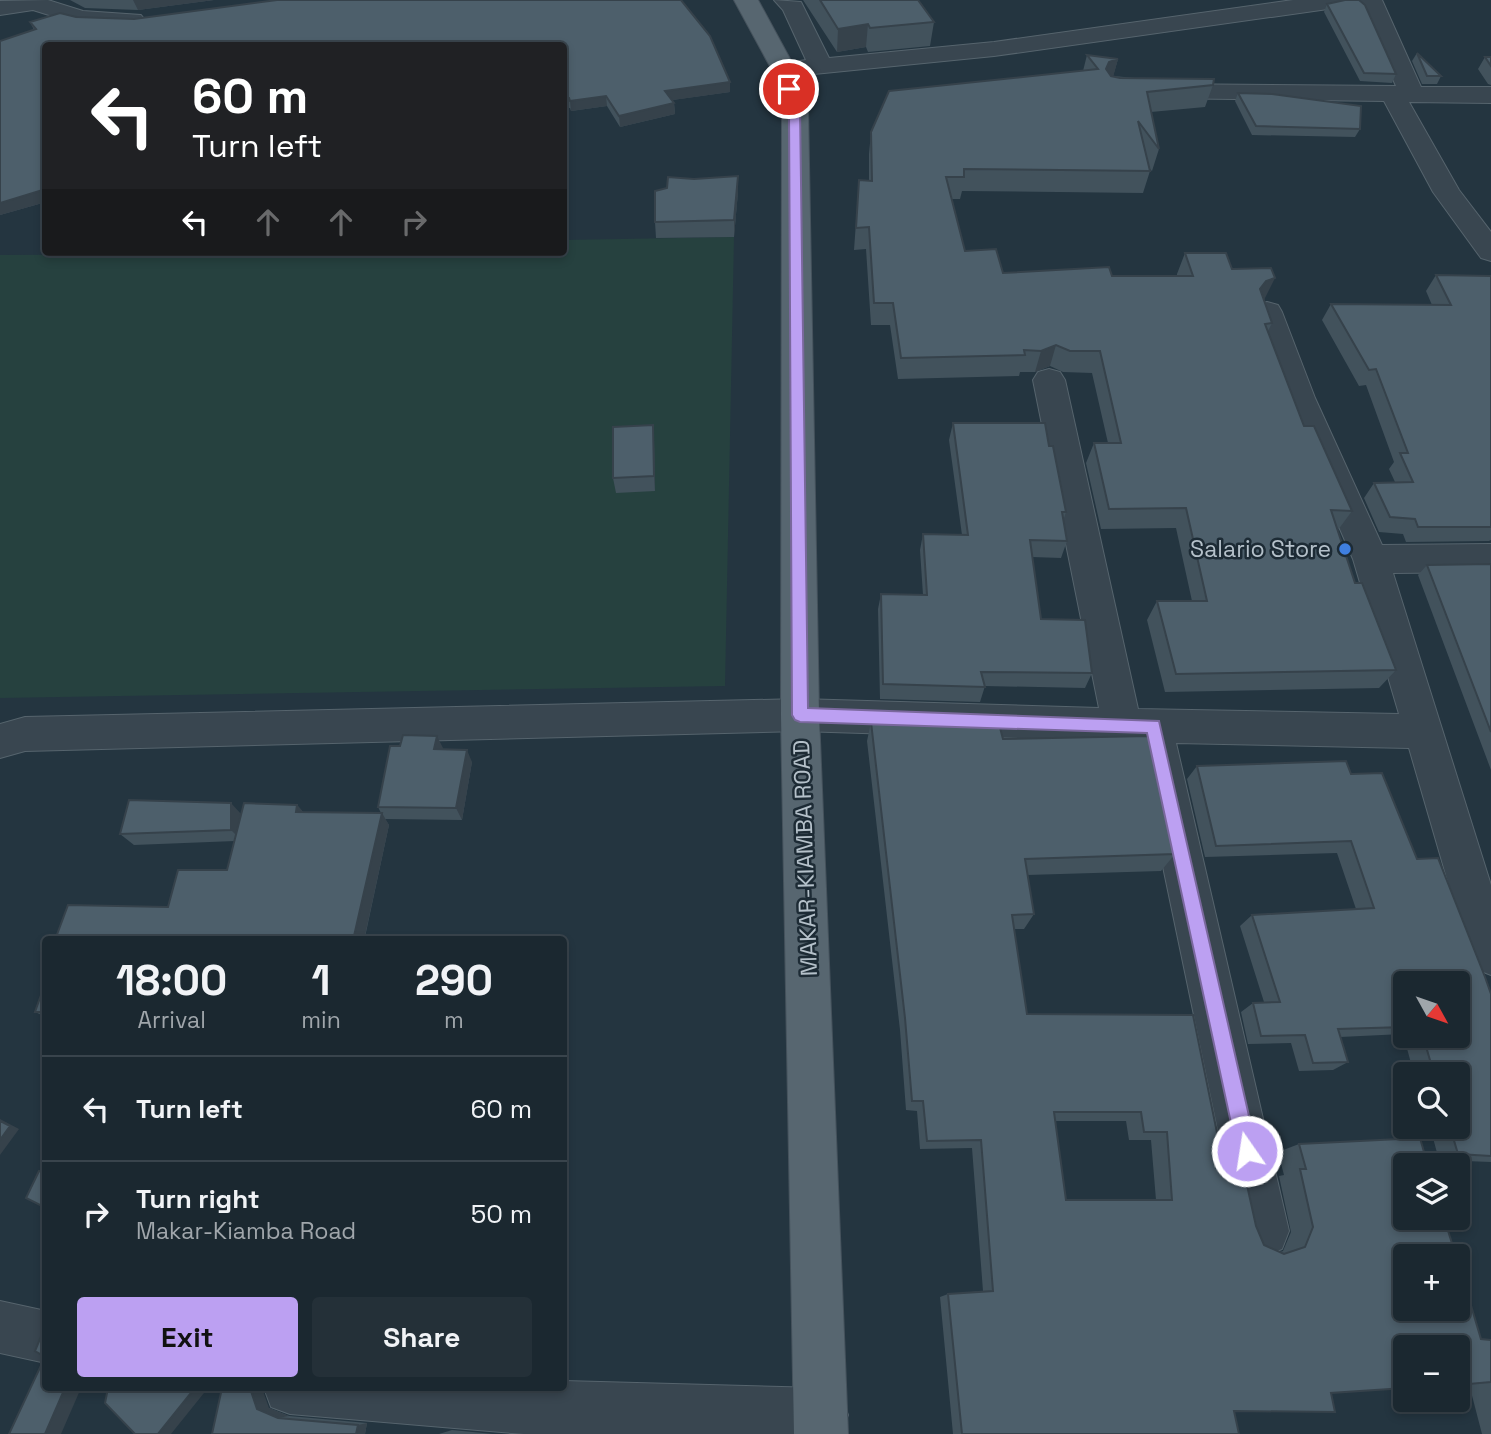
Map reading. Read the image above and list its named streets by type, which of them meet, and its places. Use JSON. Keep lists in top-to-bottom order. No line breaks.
{"streets":{"main road":["MAKAR-KIAMBA ROAD"]},"places":["Salario Store"],"north":"bottom right","page":{"turn":["60 m","Turn left"],"eta":["18:00","Arrival","1","min","290","m"],"map_buttons":["+","−"],"list":[{"name":"Turn left","value":"60 m"},{"name":"Turn right","note":"Makar-Kiamba Road","value":"50 m"}],"buttons":["Exit","Share"]}}
